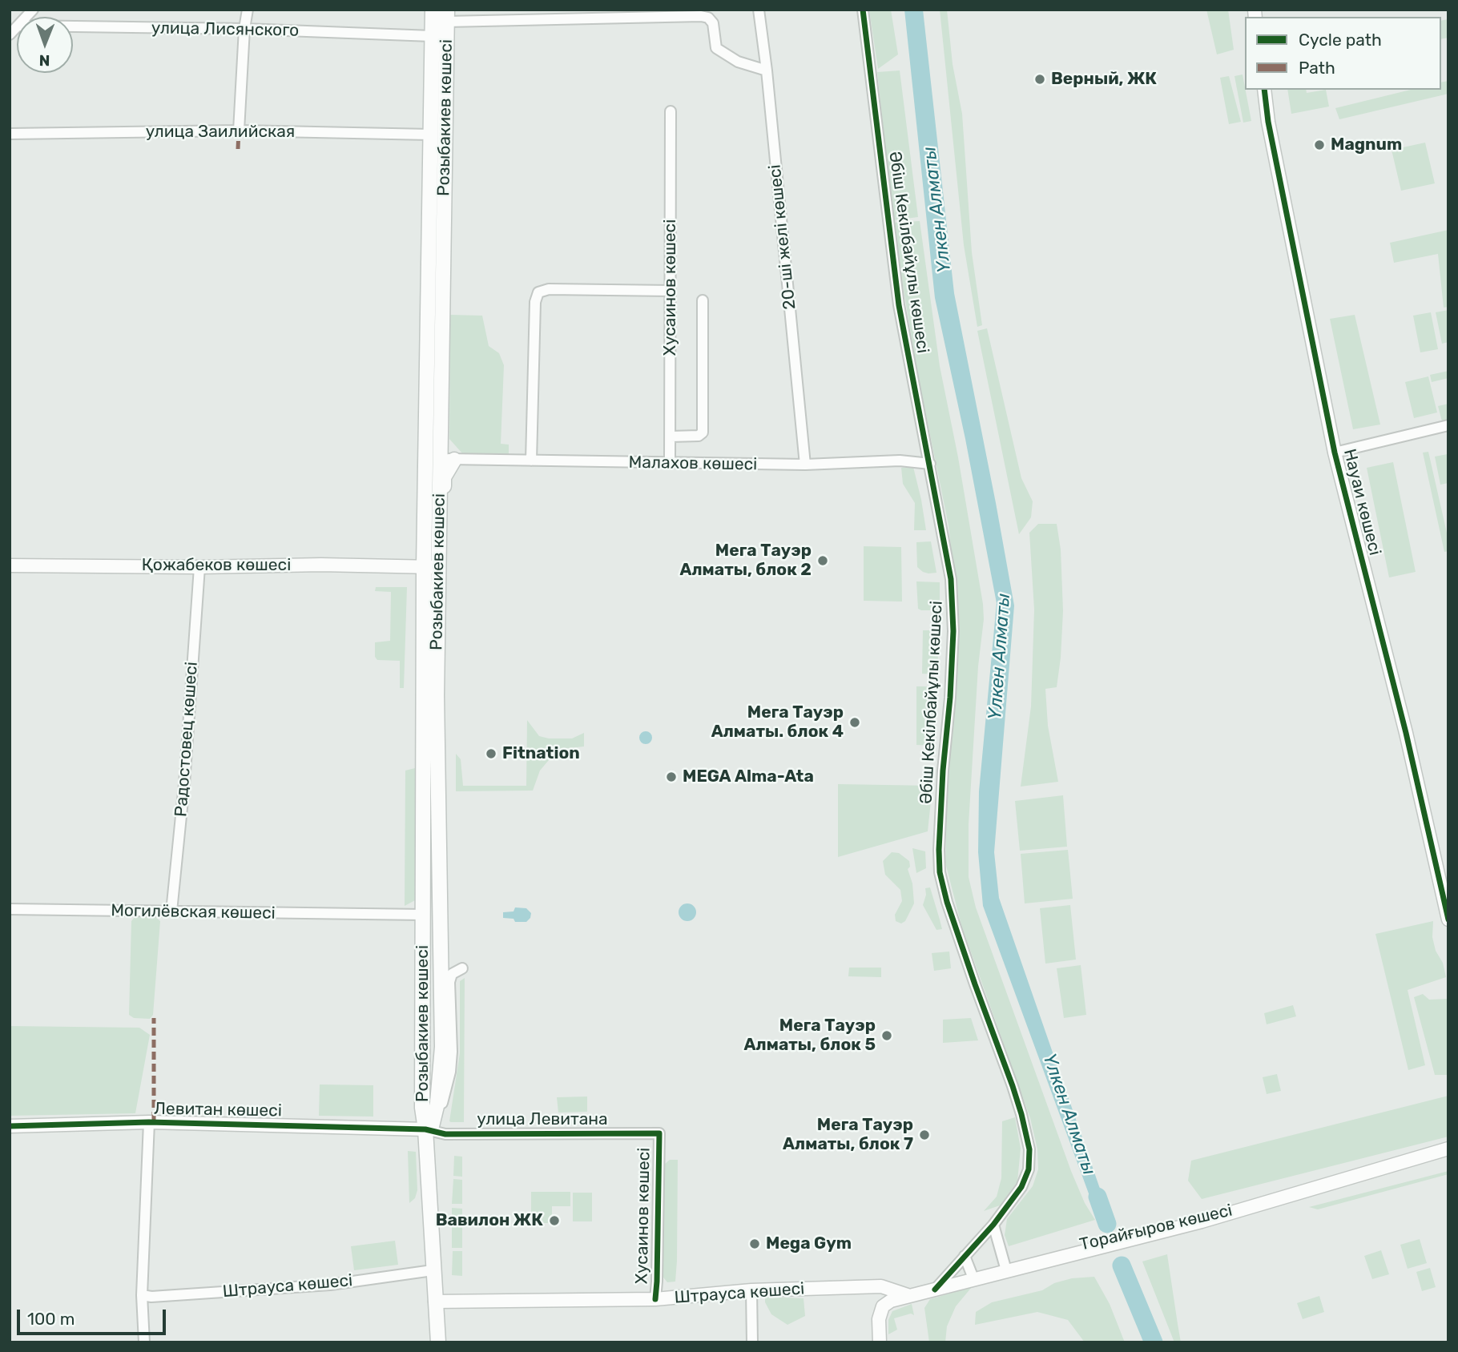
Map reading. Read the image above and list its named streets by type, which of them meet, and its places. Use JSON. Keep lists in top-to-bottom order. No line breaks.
{"streets":{"main road":["Розыбакиев көшесі"],"street":["улица Лисянского","улица Заилийская","20-ші желі көшесі","Әбіш Кекілбайұлы көшесі","Хусаинов көшесі","Малахов көшесі","Науаи көшесі","Қожабеков көшесі","Радостовец көшесі","Могилёвская көшесі","Левитан көшесі","улица Левитана","Торайғыров көшесі","Штрауса көшесі"]},"crossings":[["улица Лисянского","Розыбакиев көшесі"],["Розыбакиев көшесі","улица Заилийская"],["Розыбакиев көшесі","Малахов көшесі"],["Розыбакиев көшесі","Қожабеков көшесі"],["Розыбакиев көшесі","Могилёвская көшесі"],["Розыбакиев көшесі","Левитан көшесі"],["Розыбакиев көшесі","улица Левитана"],["Розыбакиев көшесі","Штрауса көшесі"],["20-ші желі көшесі","Малахов көшесі"],["Әбіш Кекілбайұлы көшесі","Малахов көшесі"],["Әбіш Кекілбайұлы көшесі","Торайғыров көшесі"],["Хусаинов көшесі","Малахов көшесі"],["Хусаинов көшесі","улица Левитана"],["Хусаинов көшесі","Штрауса көшесі"],["Қожабеков көшесі","Радостовец көшесі"],["Радостовец көшесі","Могилёвская көшесі"],["Левитан көшесі","улица Левитана"],["Торайғыров көшесі","Штрауса көшесі"]],"water":["Үлкен Алматы"],"places":["Верный, ЖК","Magnum","Мега Тауэр Алматы, блок 2","Мега Тауэр Алматы. блок 4","Fitnation","MEGA Alma-Ata","Мега Тауэр Алматы, блок 5","Мега Тауэр Алматы, блок 7","Вавилон ЖК","Mega Gym"],"legend":["Cycle path","Path"],"scale_bar":"100 m","north":"bottom"}
